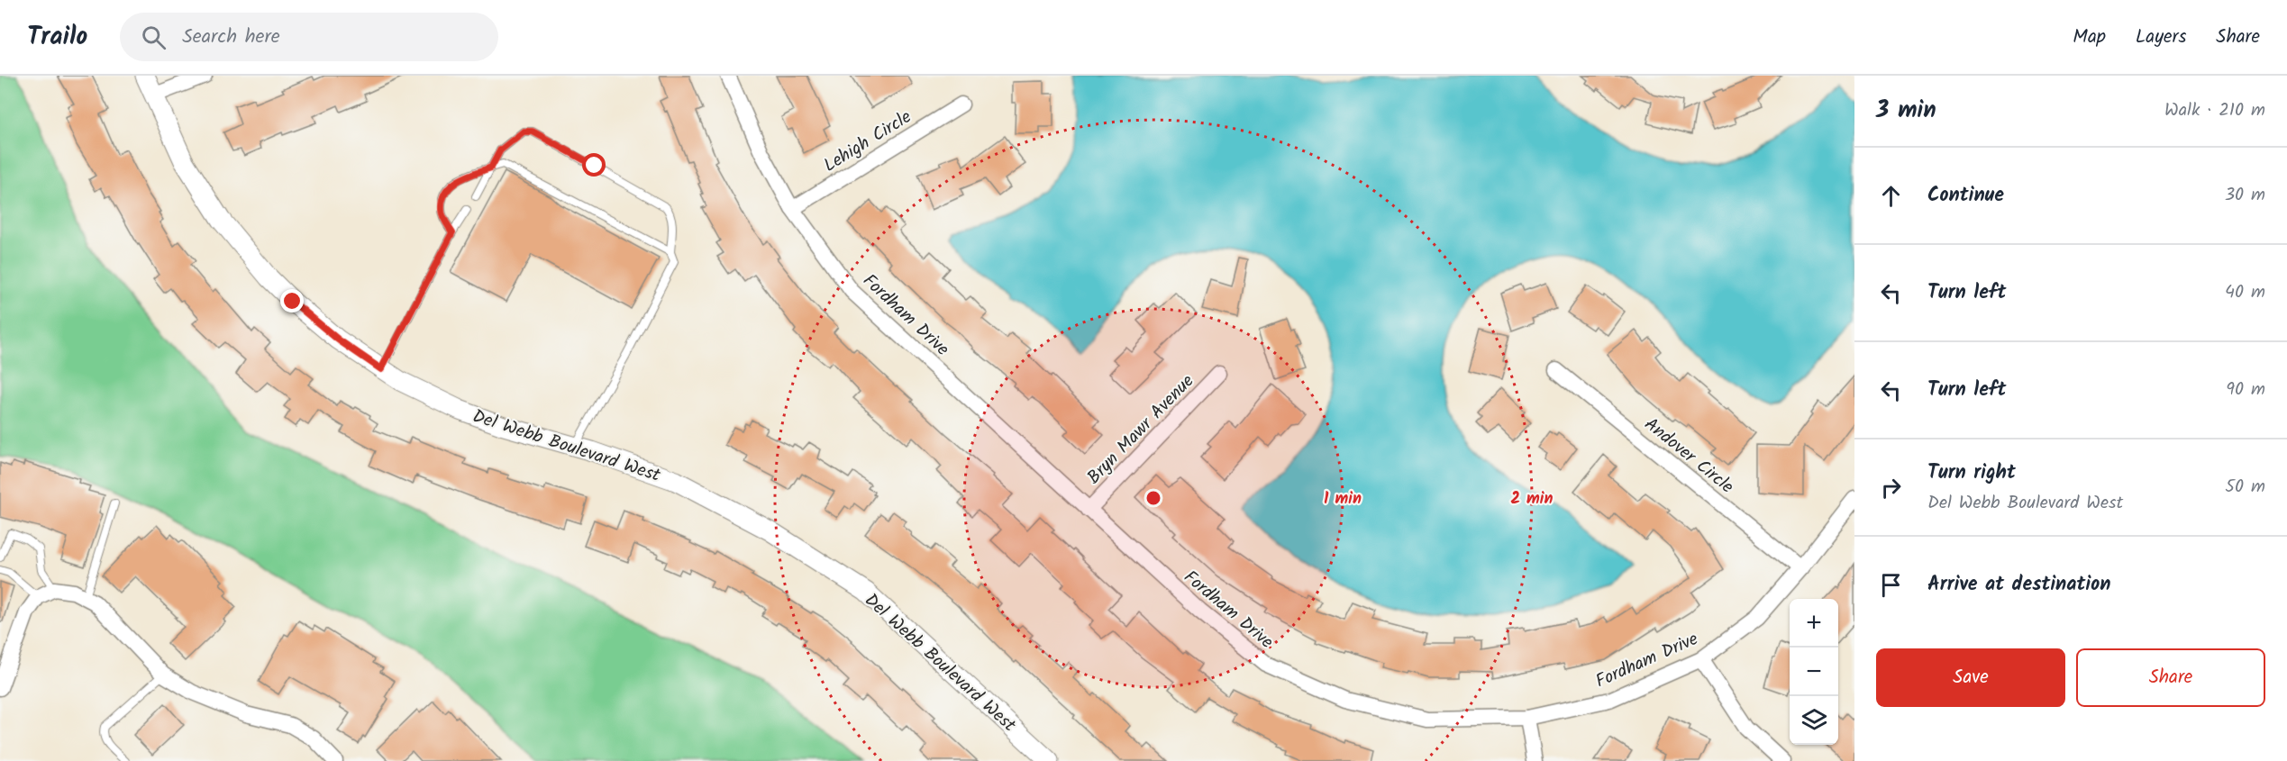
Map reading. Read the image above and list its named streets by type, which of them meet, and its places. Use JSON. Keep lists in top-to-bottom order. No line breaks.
{"streets":{"street":["Lehigh Circle","Fordham Drive","Bryn Mawr Avenue","Del Webb Boulevard West","Andover Circle"]},"crossings":[["Lehigh Circle","Fordham Drive"],["Fordham Drive","Bryn Mawr Avenue"],["Fordham Drive","Andover Circle"]],"page":{"header":"Trailo","search":"Search here","nav":["Map","Layers","Share"],"heading":["3 min","Walk · 210 m"],"list":[["Continue","30 m"],["Turn left","40 m"],["Turn left","90 m"],["Turn right","Del Webb Boulevard West","50 m"],"Arrive at destination"],"map_buttons":["+","−"],"buttons":["Save","Share"]},"rings":["1 min","2 min"]}
